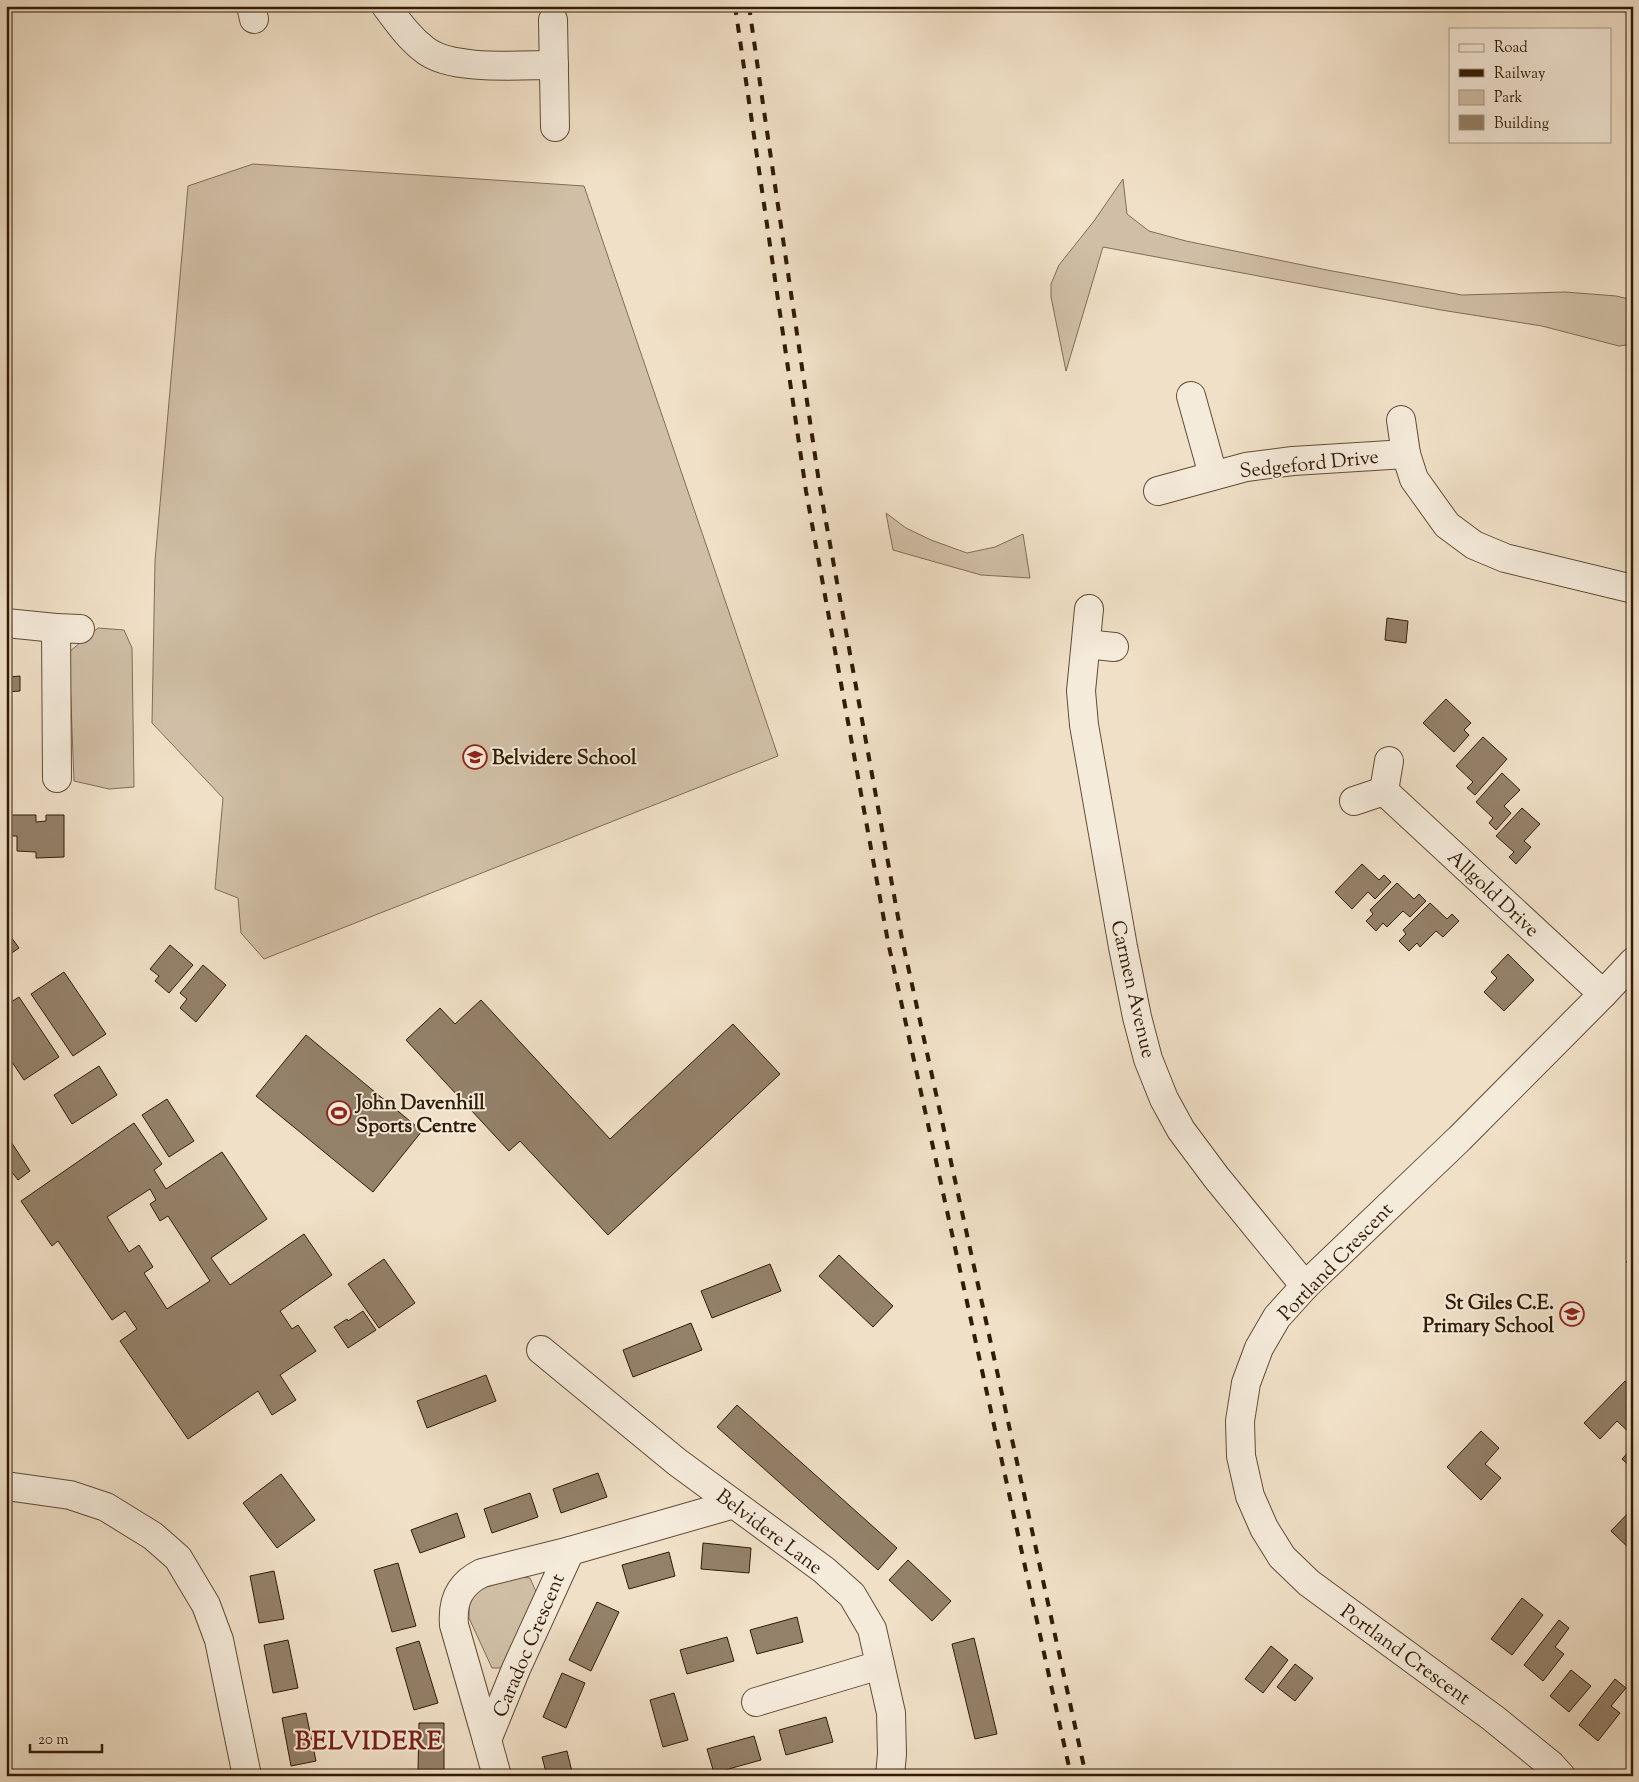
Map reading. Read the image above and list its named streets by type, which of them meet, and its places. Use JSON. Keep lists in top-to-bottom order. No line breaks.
{"streets":{"street":["Sedgeford Drive","Allgold Drive","Carmen Avenue","Portland Crescent","Belvidere Lane","Caradoc Crescent"]},"crossings":[["Allgold Drive","Portland Crescent"],["Carmen Avenue","Portland Crescent"],["Belvidere Lane","Caradoc Crescent"]],"districts":["BELVIDERE"],"places":{"school or university":["Belvidere School","St Giles C.E. Primary School"],"sports":["John Davenhill Sports Centre"]},"legend":["Road","Railway","Park","Building"],"scale_bar":"20 m"}
